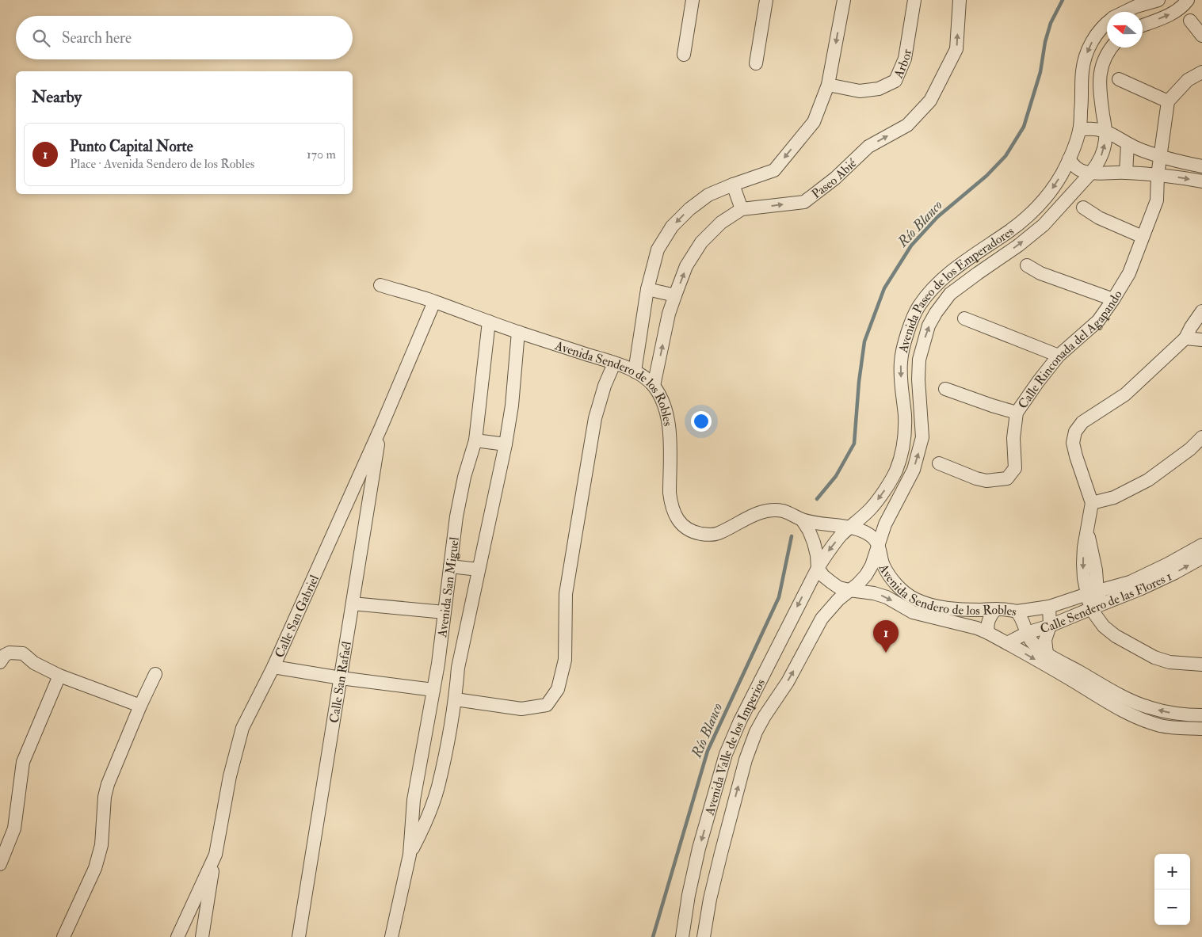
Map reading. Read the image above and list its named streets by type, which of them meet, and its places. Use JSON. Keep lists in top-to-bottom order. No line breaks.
{"streets":{"street":["Arbor","Paseo Abié","Avenida Paseo de los Emperadores","Calle Rinconada del Agapando","Avenida Sendero de los Robles","Avenida San Miguel","Calle Sendero de las Flores 1","Calle San Gabriel","Calle San Rafaél","Avenida Valle de los Imperios"]},"crossings":[["Paseo Abié","Avenida Sendero de los Robles"],["Avenida Paseo de los Emperadores","Avenida Sendero de los Robles"],["Avenida Paseo de los Emperadores","Avenida Valle de los Imperios"],["Avenida Sendero de los Robles","Avenida San Miguel"],["Avenida Sendero de los Robles","Calle Sendero de las Flores 1"],["Avenida Sendero de los Robles","Calle San Gabriel"],["Avenida Sendero de los Robles","Avenida Valle de los Imperios"],["Calle San Gabriel","Calle San Rafaél"]],"water":["Río Blanco"],"north":"left","page":{"search":"Search here","heading":"Nearby","list":[{"mark":"1","name":"Punto Capital Norte","note":"Place · Avenida Sendero de los Robles","value":"170 m"}],"pins":"1","map_buttons":["+","−"]}}
